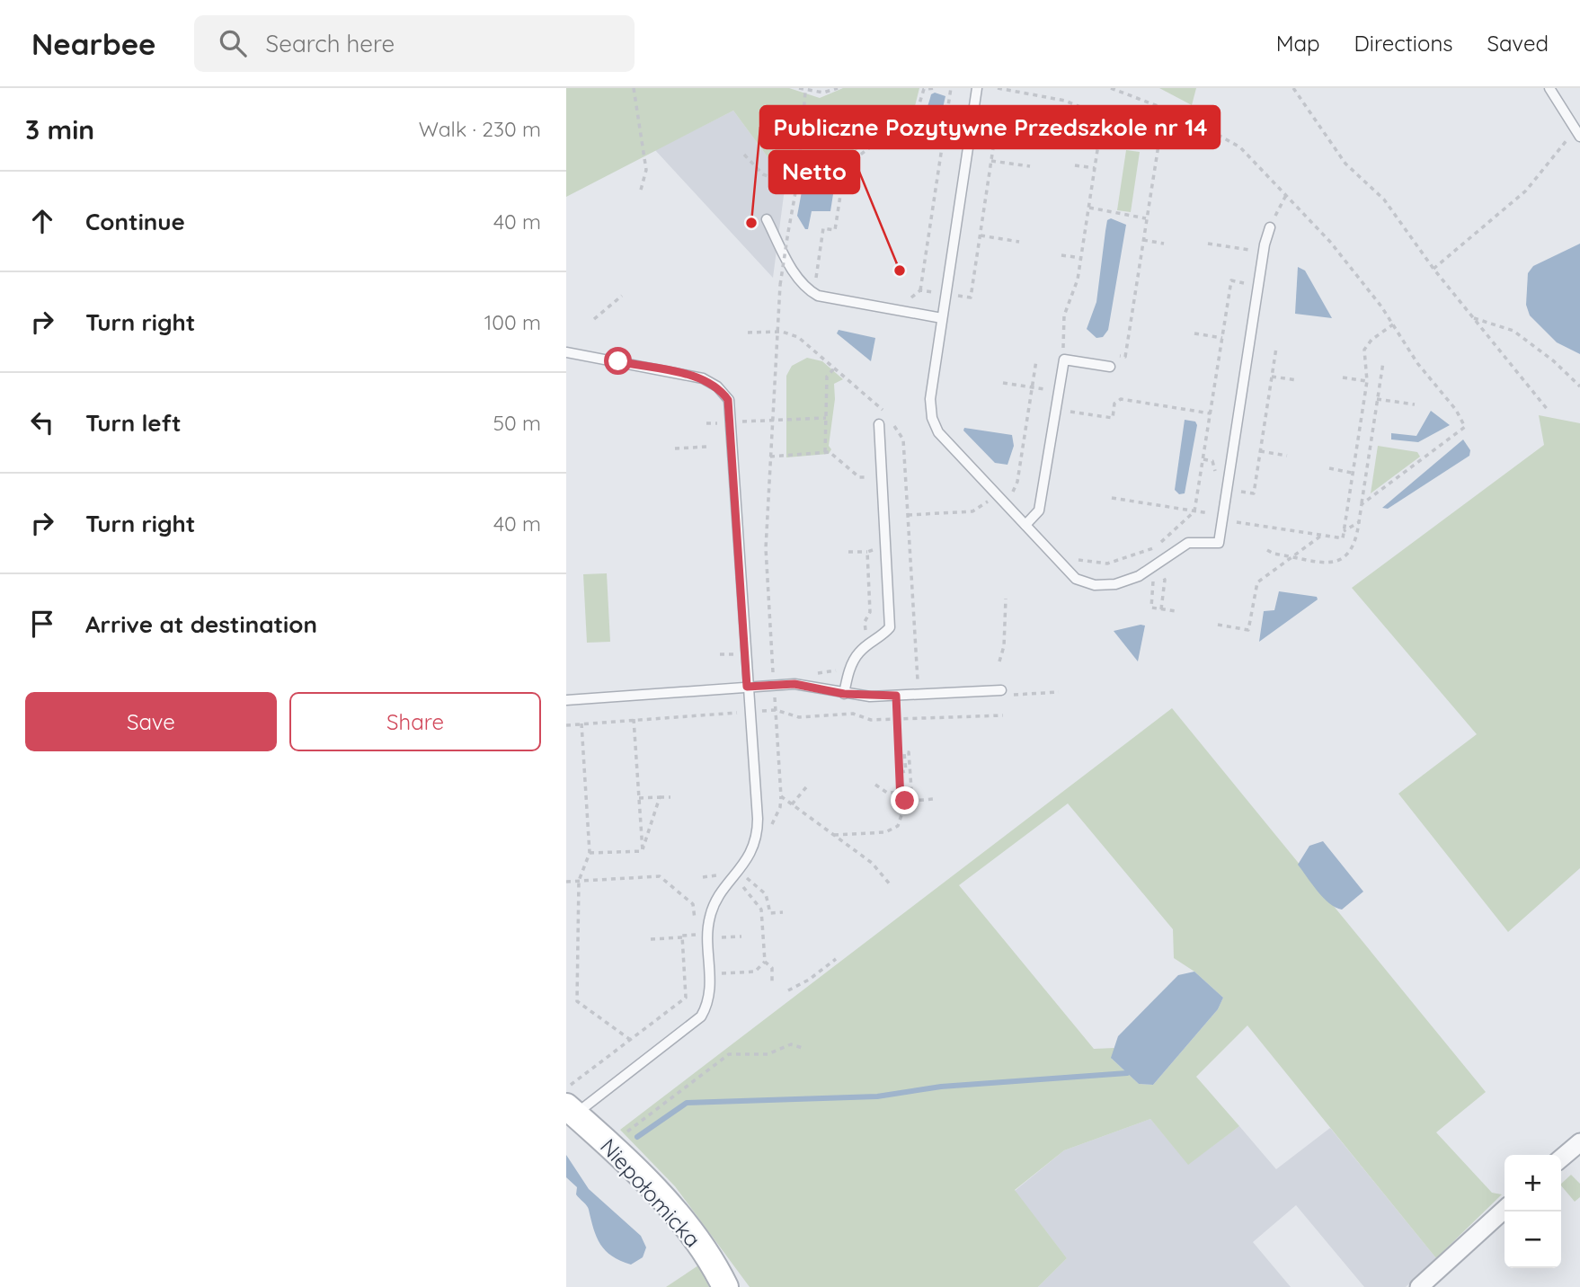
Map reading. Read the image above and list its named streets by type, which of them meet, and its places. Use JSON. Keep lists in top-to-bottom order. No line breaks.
{"streets":{"main road":["Niepołomicka"]},"places":["Publiczne Pozytywne Przedszkole nr 14","Netto"],"page":{"header":"Nearbee","search":"Search here","nav":["Map","Directions","Saved"],"heading":["3 min","Walk · 230 m"],"list":[["Continue","40 m"],["Turn right","100 m"],["Turn left","50 m"],["Turn right","40 m"],"Arrive at destination"],"buttons":["Save","Share"],"map_buttons":["+","−"]}}
